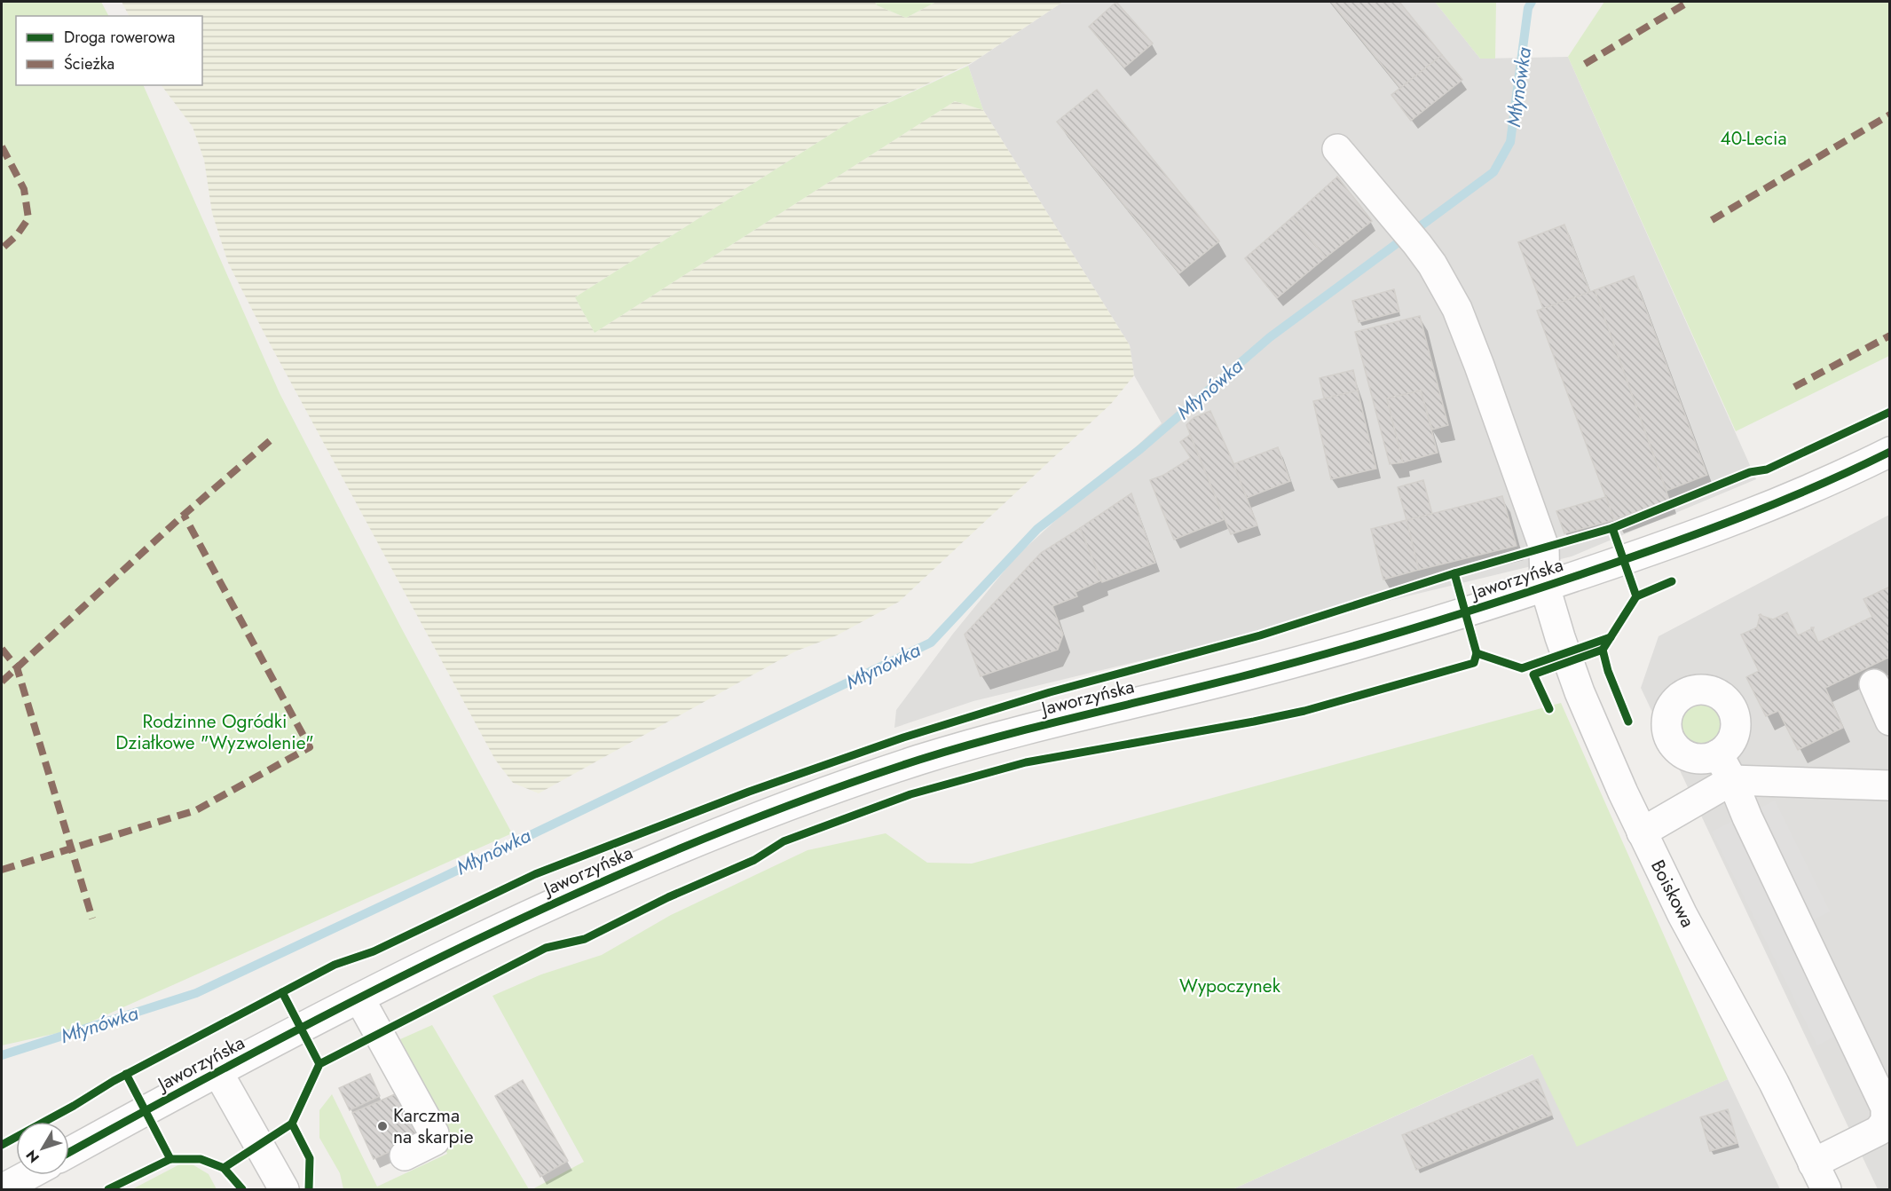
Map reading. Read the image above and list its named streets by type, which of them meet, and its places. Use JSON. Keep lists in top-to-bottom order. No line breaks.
{"streets":{"street":["Jaworzyńska","Boiskowa"]},"crossings":[["Jaworzyńska","Boiskowa"]],"water":["Młynówka"],"parks":["40-Lecia","Rodzinne Ogródki Działkowe \"Wyzwolenie\"","Wypoczynek"],"places":["Karczma na skarpie"],"legend":["Droga rowerowa","Ścieżka"],"north":"bottom left"}
